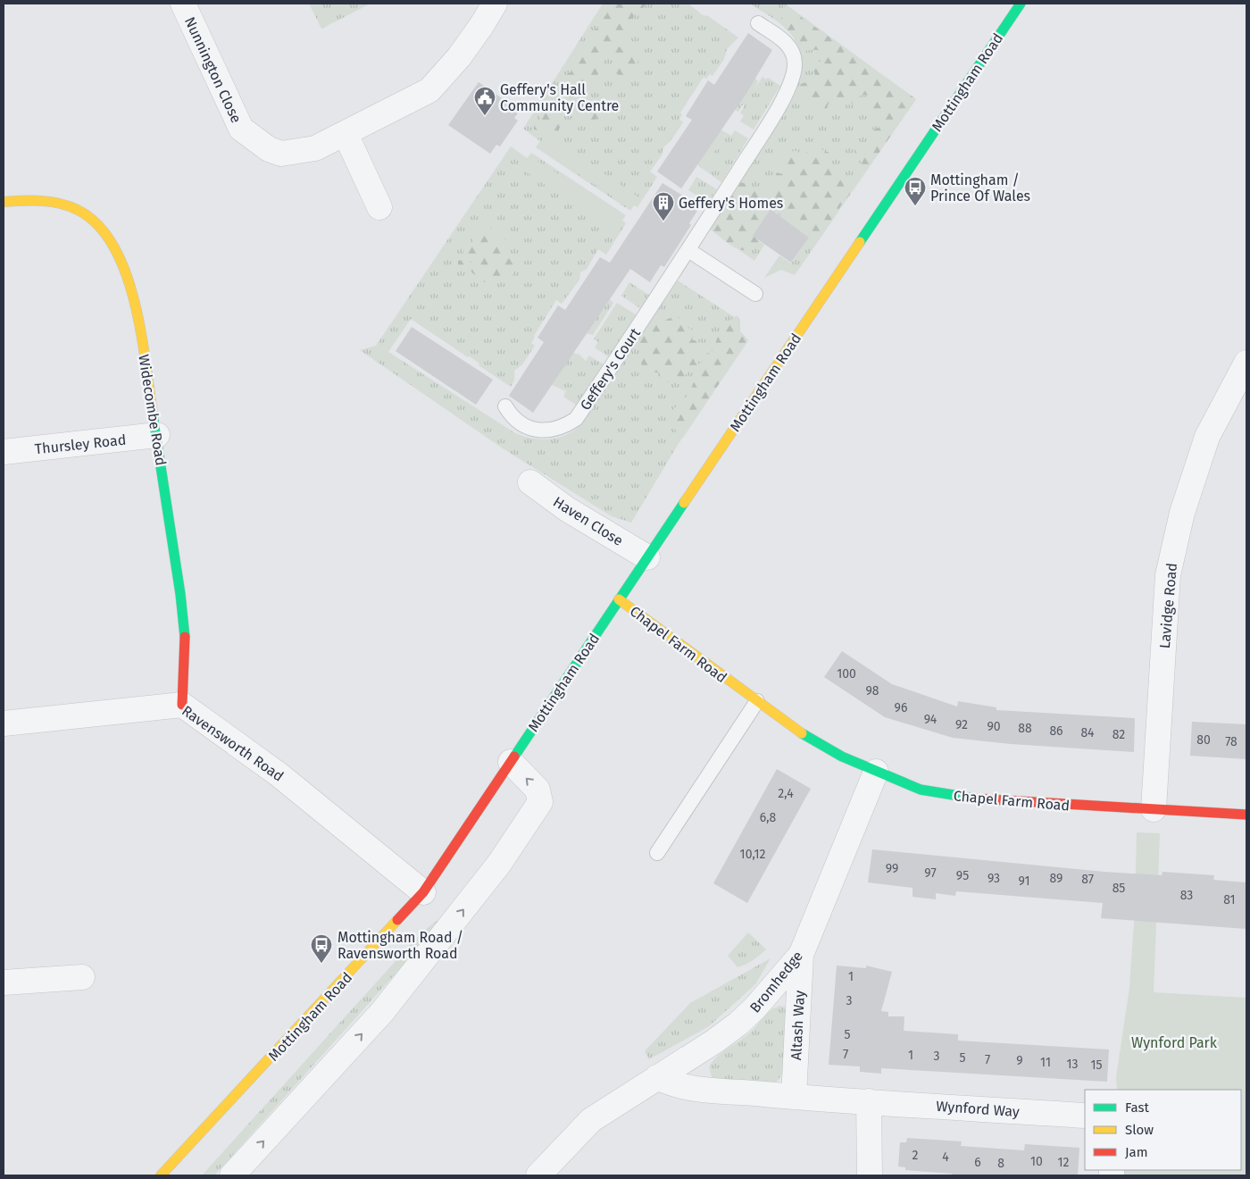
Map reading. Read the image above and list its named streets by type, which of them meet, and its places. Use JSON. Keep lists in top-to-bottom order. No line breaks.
{"streets":{"main road":["Mottingham Road","Widecombe Road","Chapel Farm Road"],"street":["Nunnington Close","Thursley Road","Haven Close","Lavidge Road","Ravensworth Road","Bromhedge","Altash Way","Wynford Way"],"lane":["Geffery's Court"]},"crossings":[["Mottingham Road","Haven Close"],["Mottingham Road","Chapel Farm Road"],["Mottingham Road","Ravensworth Road"],["Widecombe Road","Thursley Road"],["Widecombe Road","Ravensworth Road"],["Lavidge Road","Chapel Farm Road"],["Chapel Farm Road","Bromhedge"],["Bromhedge","Altash Way"]],"parks":["Wynford Park"],"places":{"public building":["Geffery's Hall Community Centre"],"bus stop":["Mottingham / Prince Of Wales","Mottingham Road / Ravensworth Road"],"building":["Geffery's Homes"]},"house_numbers":["100","98","96","94","92","90","88","86","84","82","80","78","2,4","6,8","10,12","99","97","95","93","89","87","91","85","83","81","1","3","5","7","1","3","5","7","9","11","13","15","2","4","10","6","12","8"],"legend":["Fast","Slow","Jam"]}
